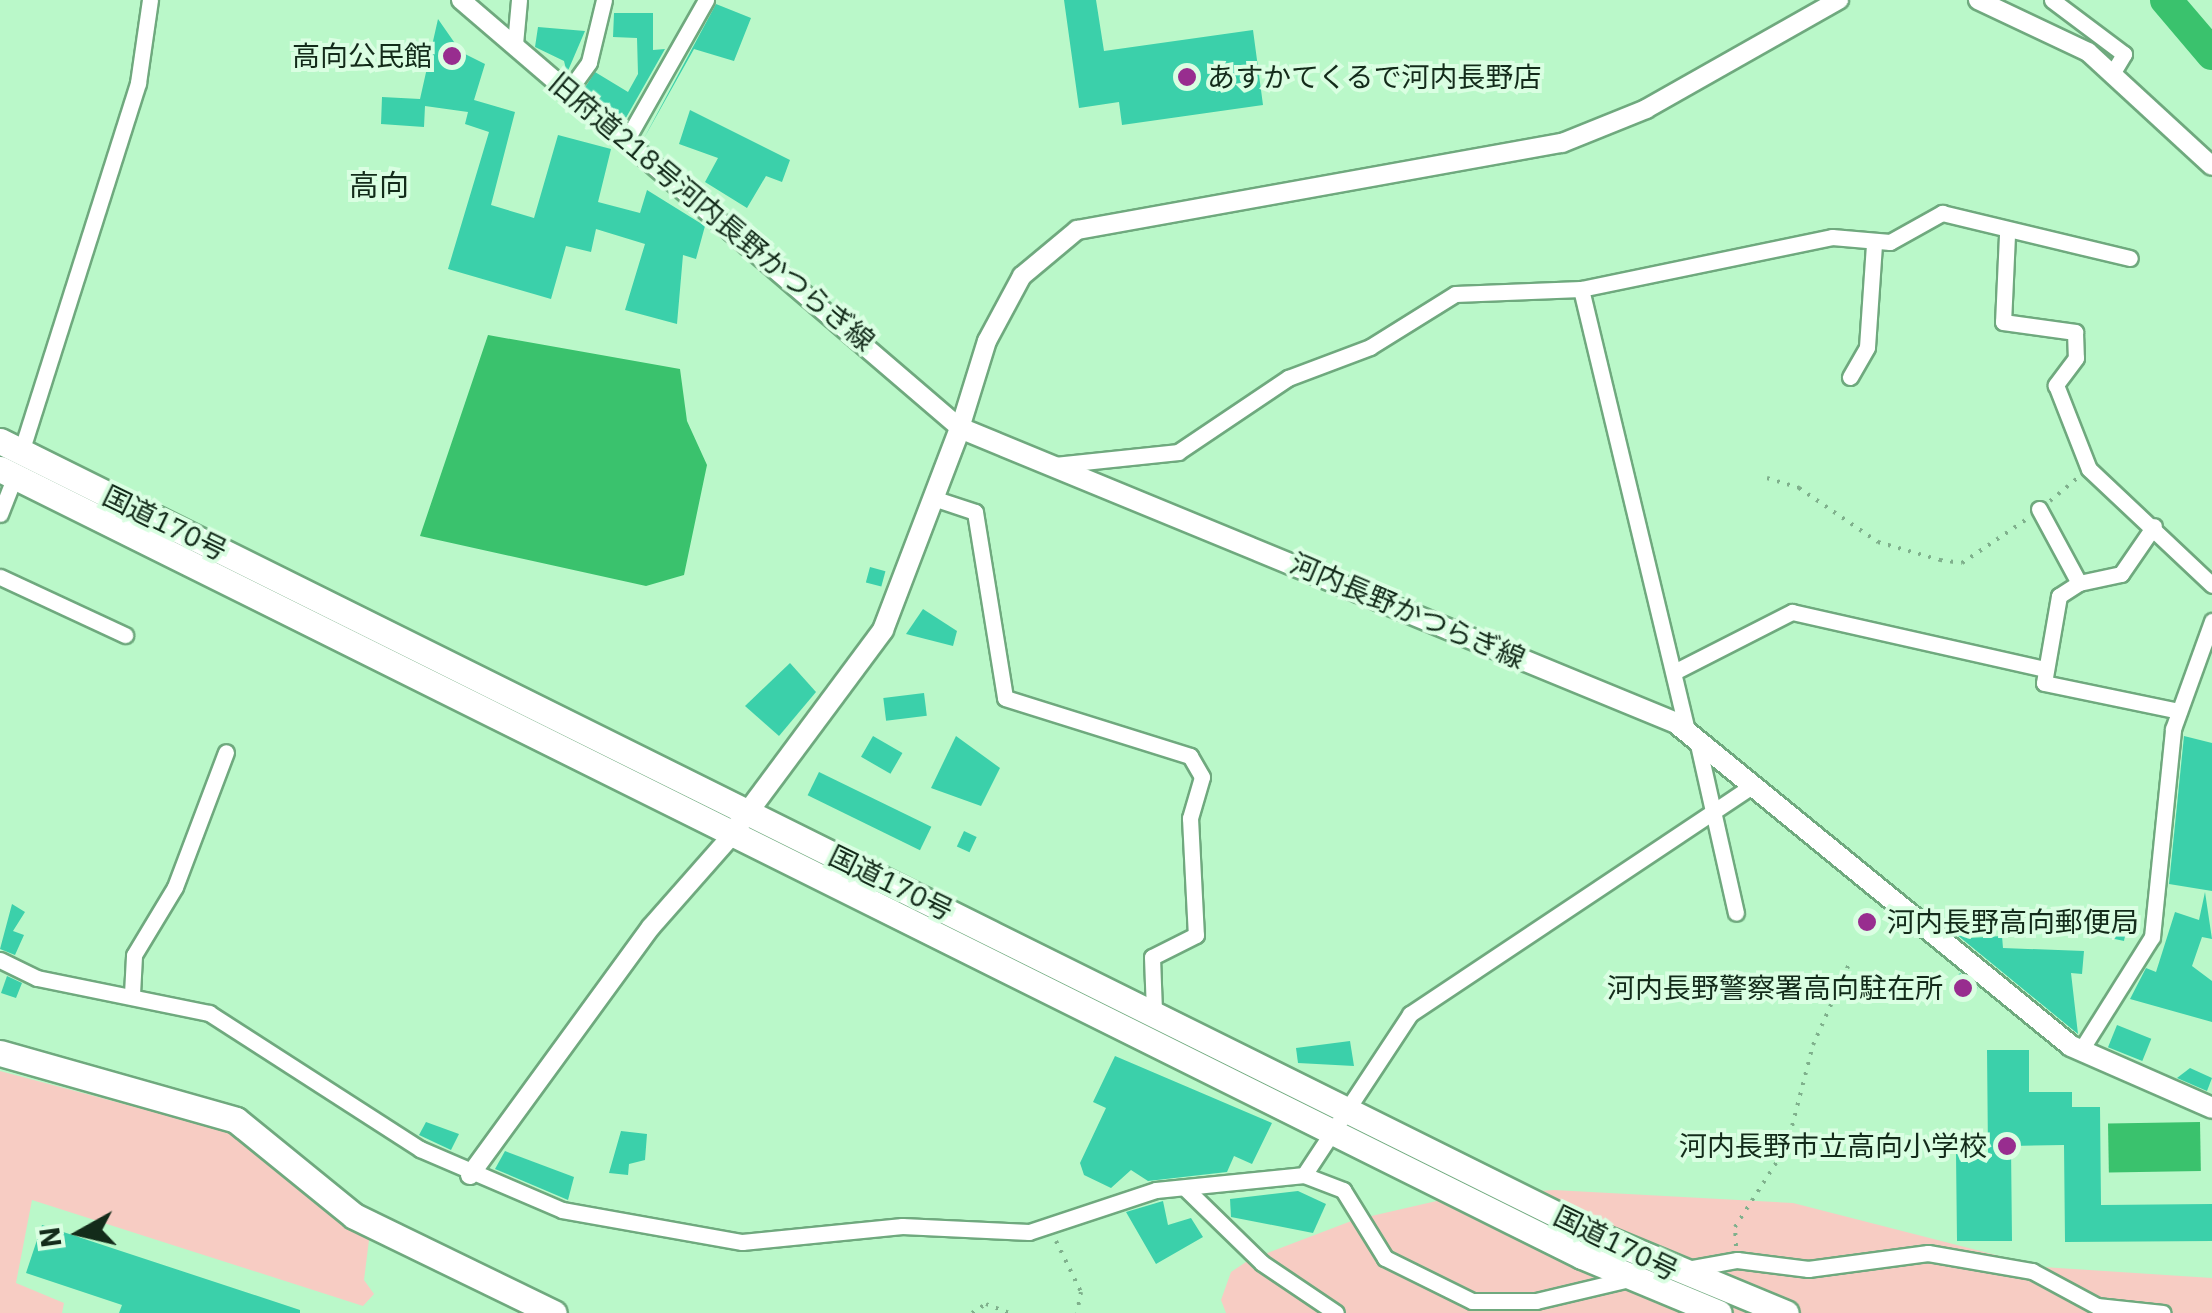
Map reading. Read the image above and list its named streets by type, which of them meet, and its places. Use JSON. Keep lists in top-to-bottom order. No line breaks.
{"streets":{"highway":["国道170号"],"main road":["河内長野かつらぎ線"],"street":["旧府道218号河内長野かつらぎ線"]},"crossings":[["旧府道218号河内長野かつらぎ線","河内長野かつらぎ線"]],"districts":["高向"],"places":["高向公民館","あすかてくるで河内長野店","河内長野高向郵便局","河内長野警察署高向駐在所","河内長野市立高向小学校"],"north":"left"}
